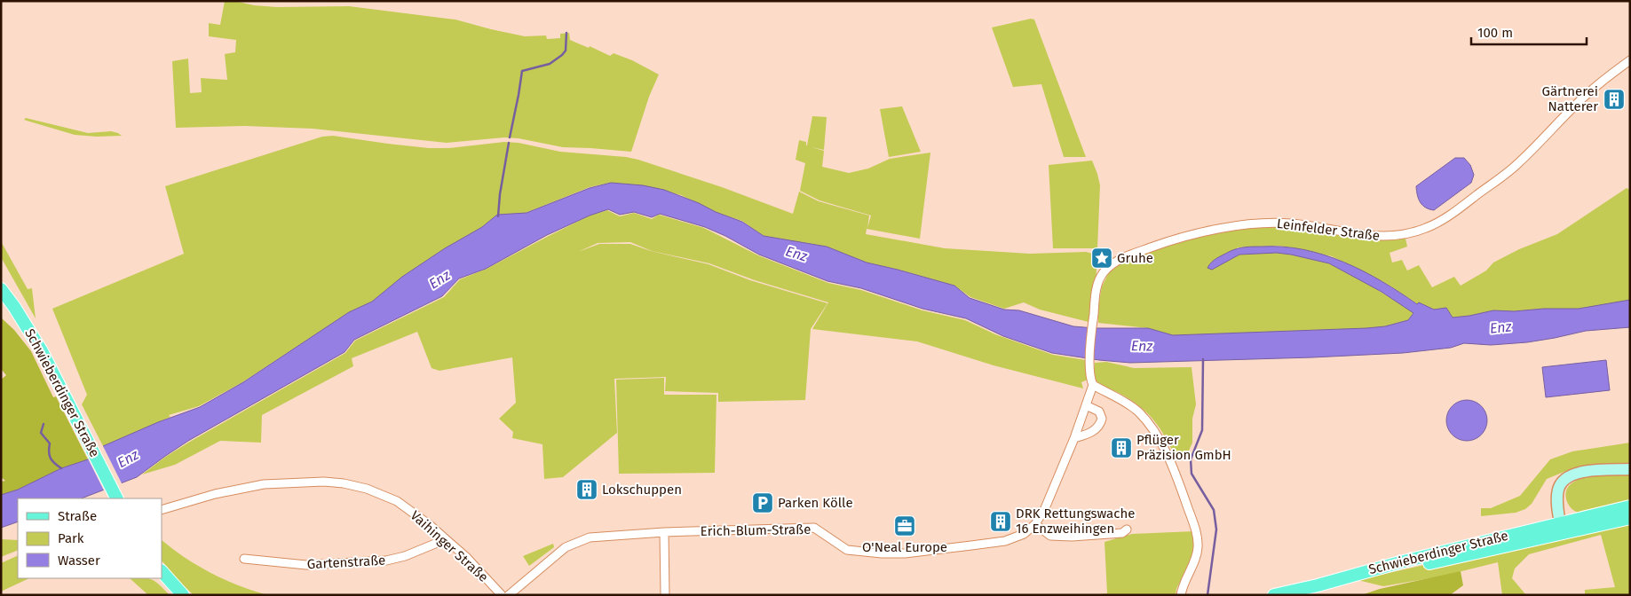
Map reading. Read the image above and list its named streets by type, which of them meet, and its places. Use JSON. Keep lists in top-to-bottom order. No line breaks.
{"streets":{"main road":["Schwieberdinger Straße"],"street":["Leinfelder Straße","Erich-Blum-Straße","Vaihinger Straße","Gartenstraße"]},"crossings":[["Leinfelder Straße","Erich-Blum-Straße"],["Vaihinger Straße","Gartenstraße"]],"water":["Enz"],"places":{"building":["Gärtnerei Natterer","Pflüger Präzision GmbH","Lokschuppen","DRK Rettungswache 16 Enzweihingen"],"place":["Gruhe"],"parking":["Parken Kölle"],"office":["O'Neal Europe"]},"legend":["Straße","Park","Wasser"],"scale_bar":"100 m"}
